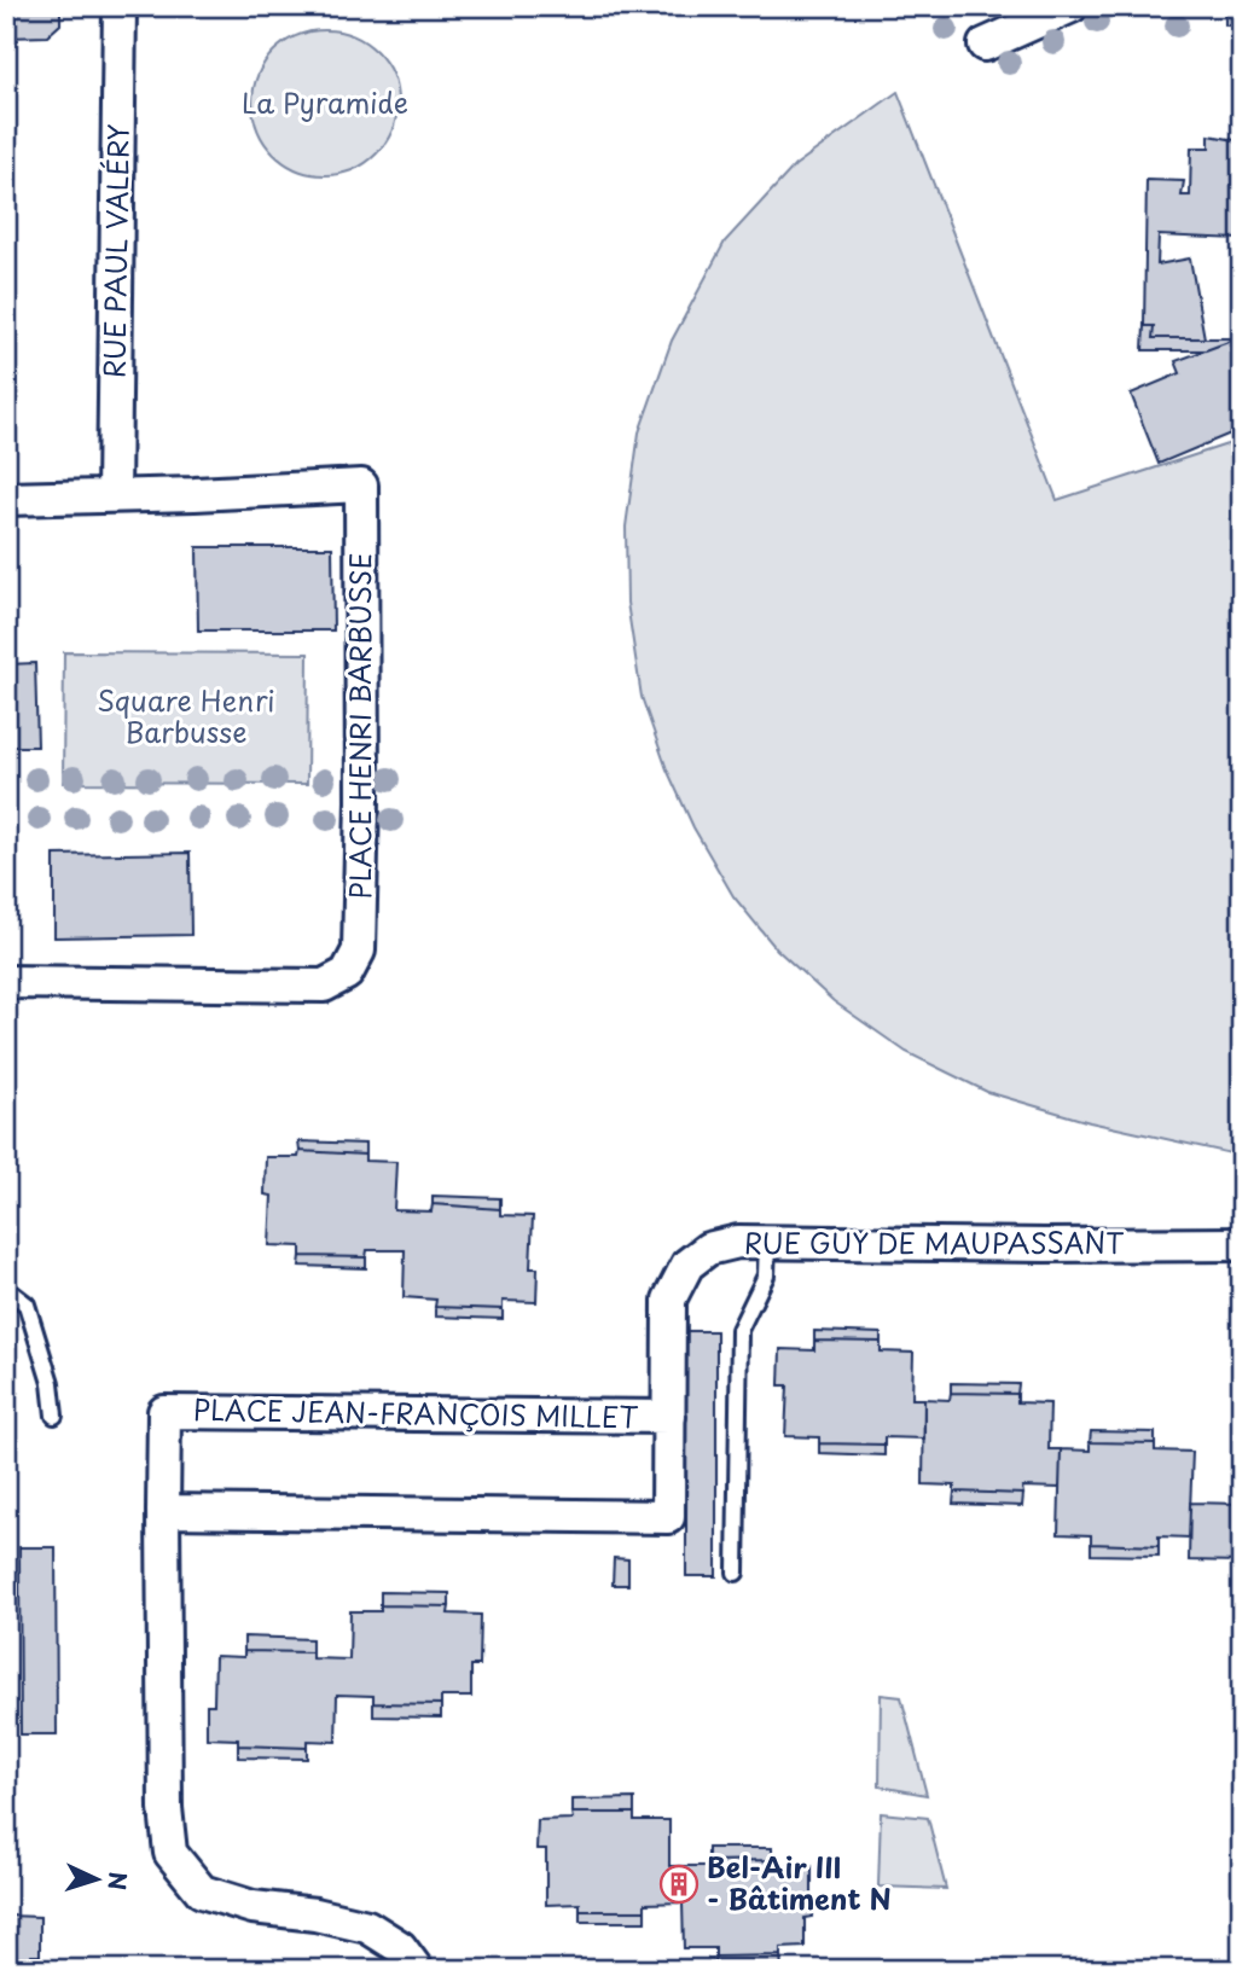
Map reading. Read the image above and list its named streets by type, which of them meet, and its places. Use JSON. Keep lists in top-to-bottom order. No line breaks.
{"streets":{"street":["RUE PAUL VALÉRY","PLACE HENRI BARBUSSE","RUE GUY DE MAUPASSANT","PLACE JEAN-FRANÇOIS MILLET"]},"crossings":[["RUE PAUL VALÉRY","PLACE HENRI BARBUSSE"],["RUE GUY DE MAUPASSANT","PLACE JEAN-FRANÇOIS MILLET"]],"parks":["La Pyramide","Square Henri Barbusse"],"places":{"building":["Bel-Air III - Bâtiment N"]},"north":"right"}
